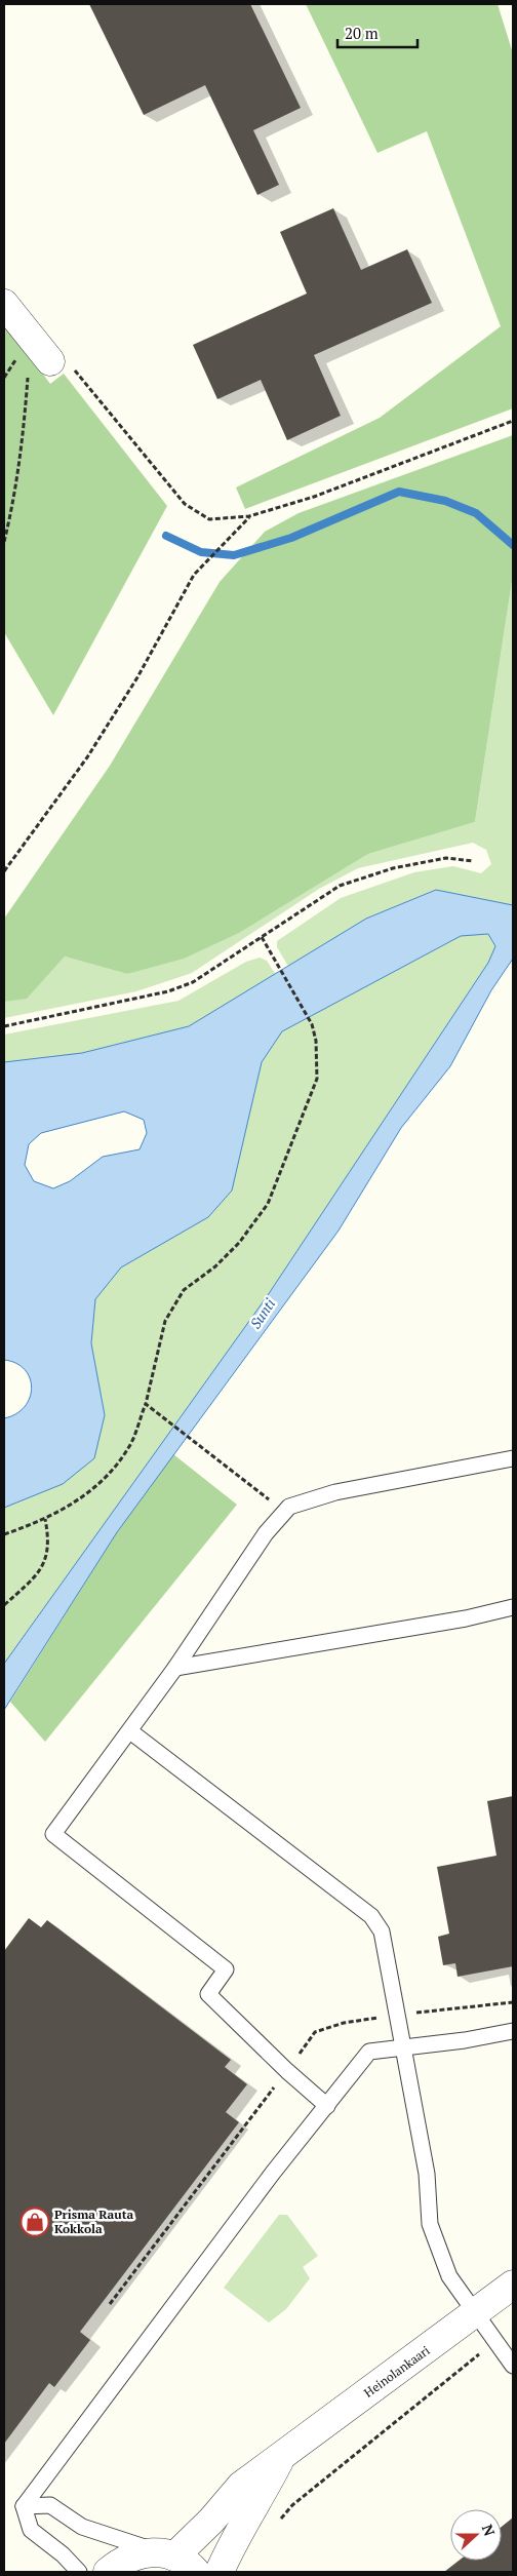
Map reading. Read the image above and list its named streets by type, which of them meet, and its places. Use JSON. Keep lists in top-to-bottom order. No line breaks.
{"streets":{"street":["Heinolankaari"]},"water":["Sunti"],"places":{"shop":["Prisma Rauta Kokkola"]},"scale_bar":"20 m","north":"right"}
